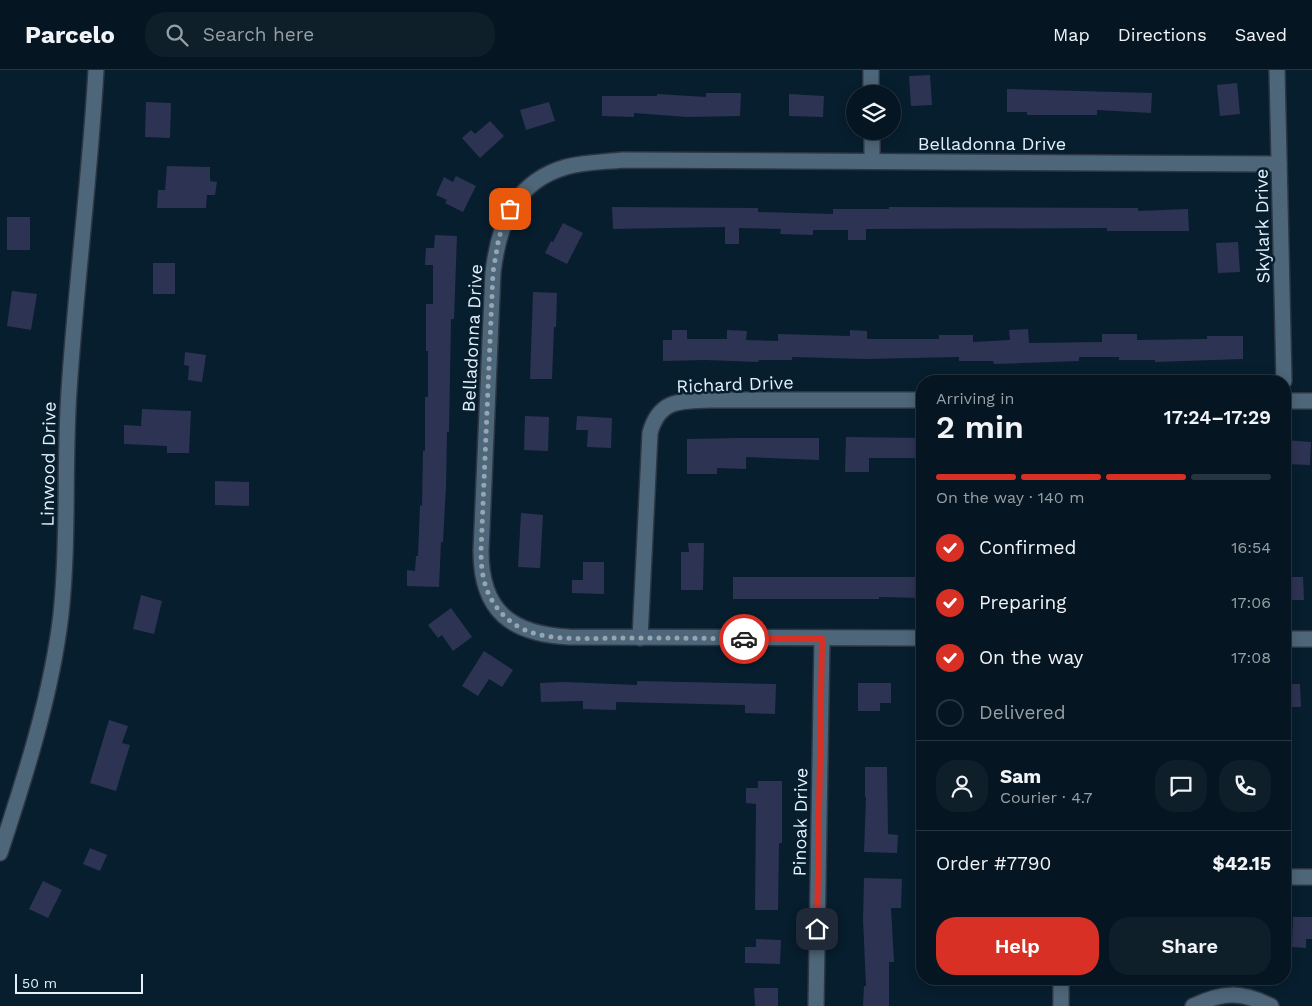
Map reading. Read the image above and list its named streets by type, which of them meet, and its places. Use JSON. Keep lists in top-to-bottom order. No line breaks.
{"streets":{"street":["Belladonna Drive","Skylark Drive","Richard Drive","Linwood Drive","Pinoak Drive"]},"crossings":[["Belladonna Drive","Skylark Drive"],["Belladonna Drive","Richard Drive"],["Belladonna Drive","Pinoak Drive"]],"scale_bar":"50 m","page":{"header":"Parcelo","search":"Search here","nav":["Map","Directions","Saved"],"heading":["2 min","Arriving in","17:24–17:29"],"panel":["Sam","Courier · 4.7","Order #7790","$42.15"],"bar":"On the way · 140 m","list":[["Confirmed","16:54"],["Preparing","17:06"],["On the way","17:08"],"Delivered"],"buttons":["Help","Share"],"scale":"50 m"}}
